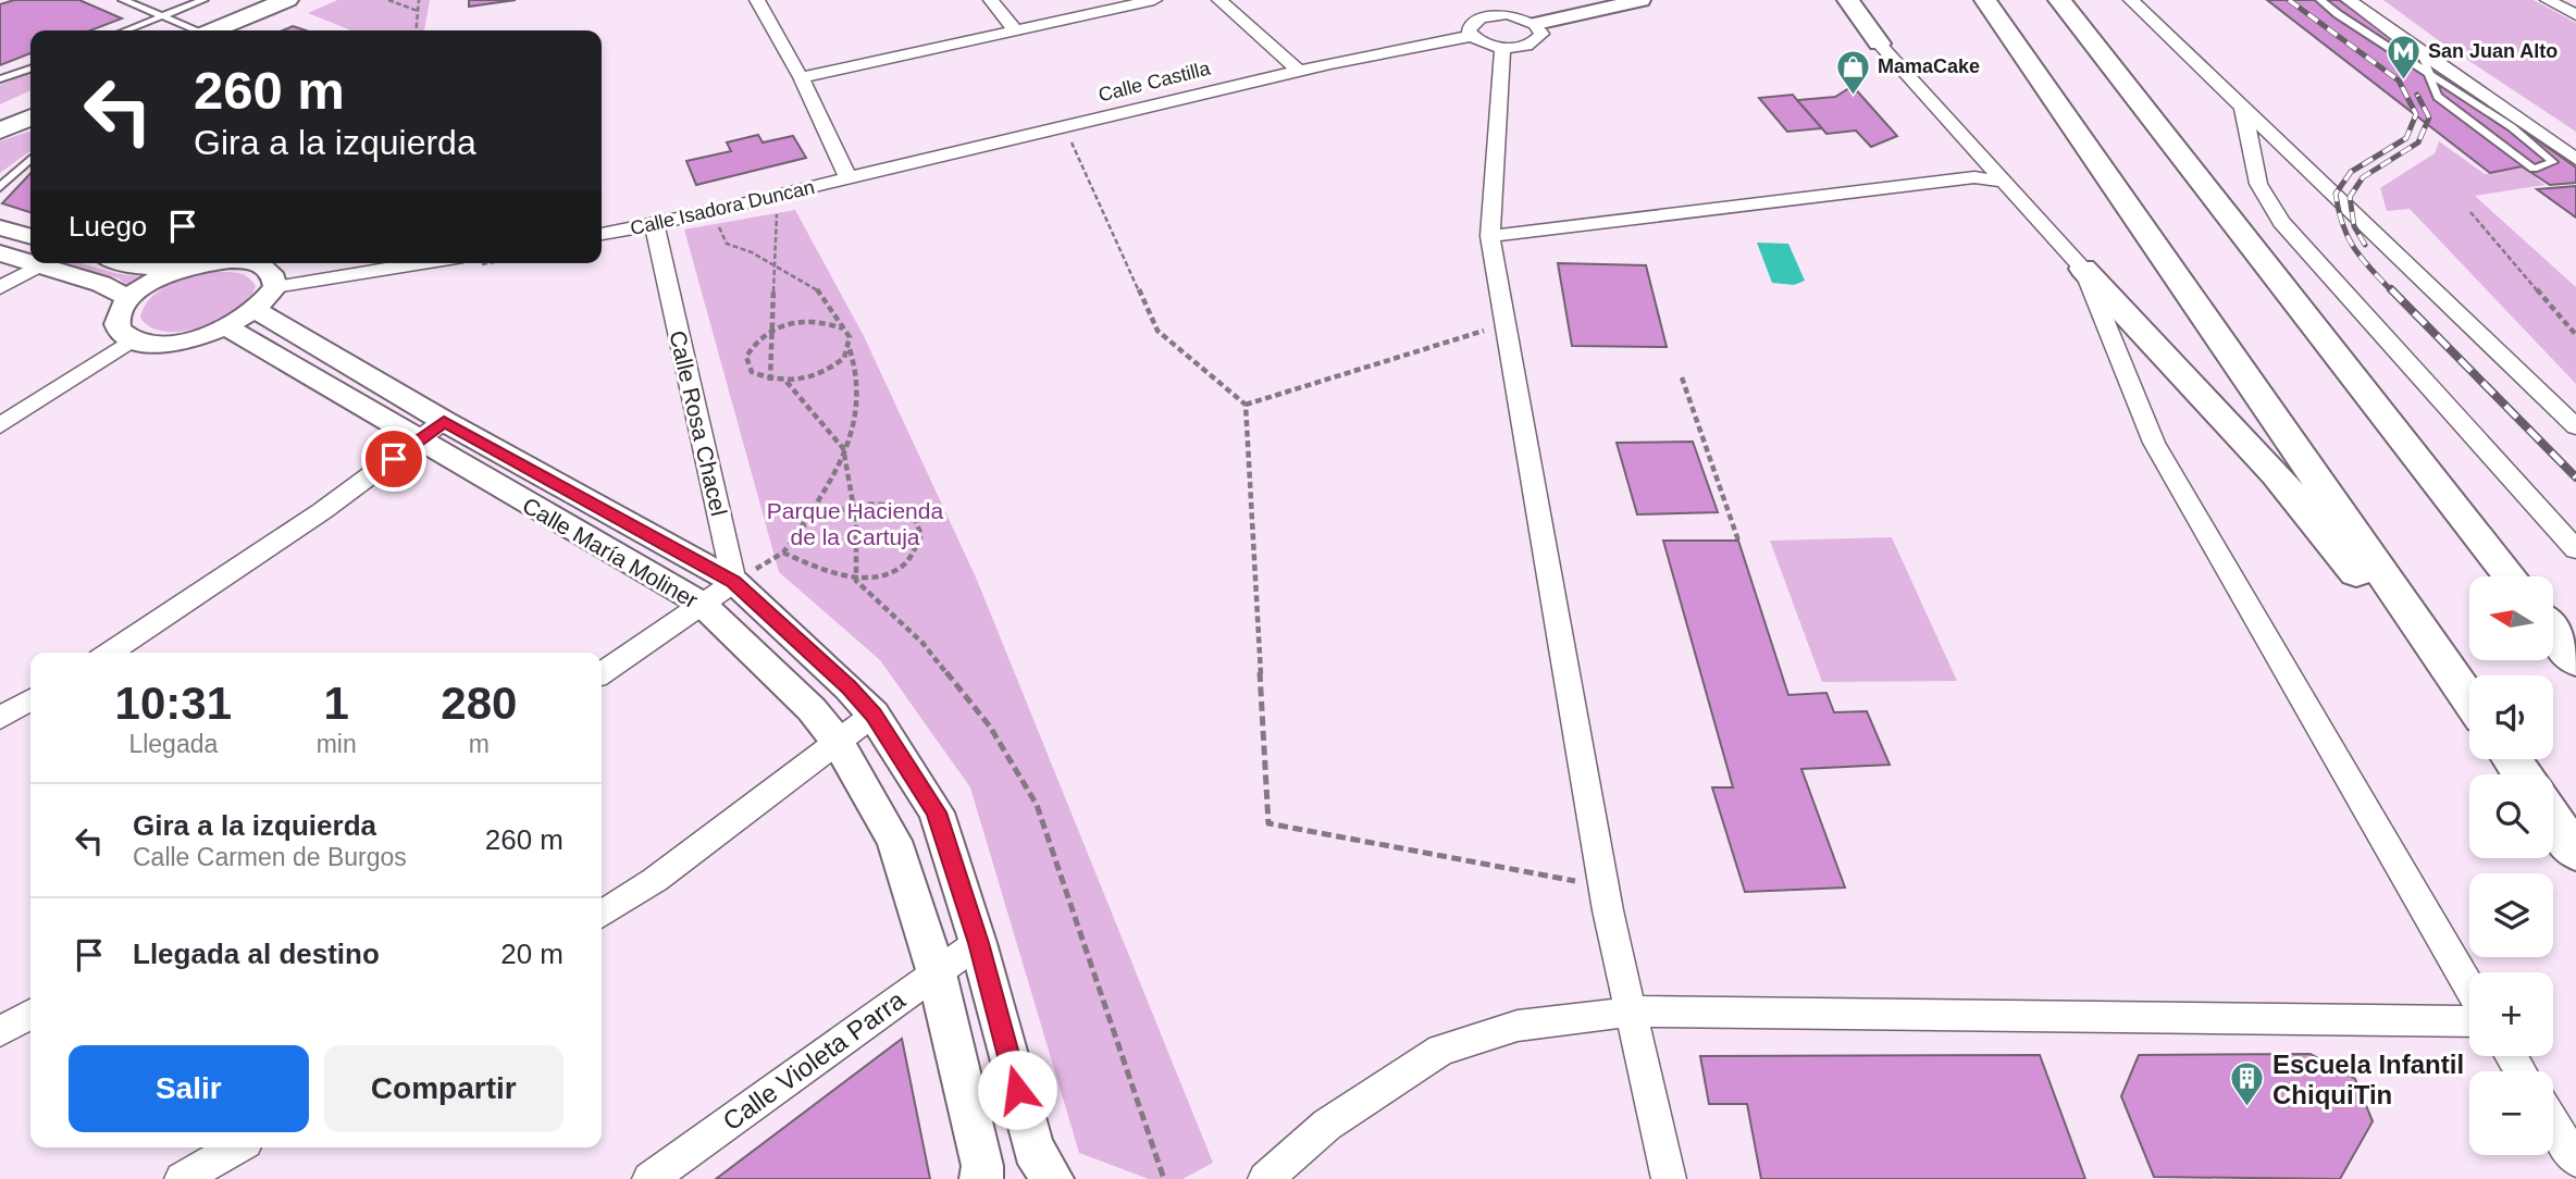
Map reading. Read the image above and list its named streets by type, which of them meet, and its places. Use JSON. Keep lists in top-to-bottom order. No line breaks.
{"streets":{"street":["Calle Castilla","Calle Isadora Duncan","Calle Rosa Chacel","Calle María Moliner","Calle Violeta Parra"]},"crossings":[["Calle Castilla","Calle Isadora Duncan"],["Calle Isadora Duncan","Calle Rosa Chacel"],["Calle Rosa Chacel","Calle María Moliner"],["Calle María Moliner","Calle Violeta Parra"]],"parks":["Parque Hacienda de la Cartuja"],"places":{"metro station":["San Juan Alto"],"shop":["MamaCake"],"building":["Escuela Infantil ChiquiTin"]},"north":"left","page":{"turn":["260 m","Gira a la izquierda"],"then":"Luego","map_buttons":["+","−"],"eta":["10:31","Llegada","1","min","280","m"],"list":[{"name":"Gira a la izquierda","note":"Calle Carmen de Burgos","value":"260 m"},{"name":"Llegada al destino","value":"20 m"}],"buttons":["Salir","Compartir"]}}
